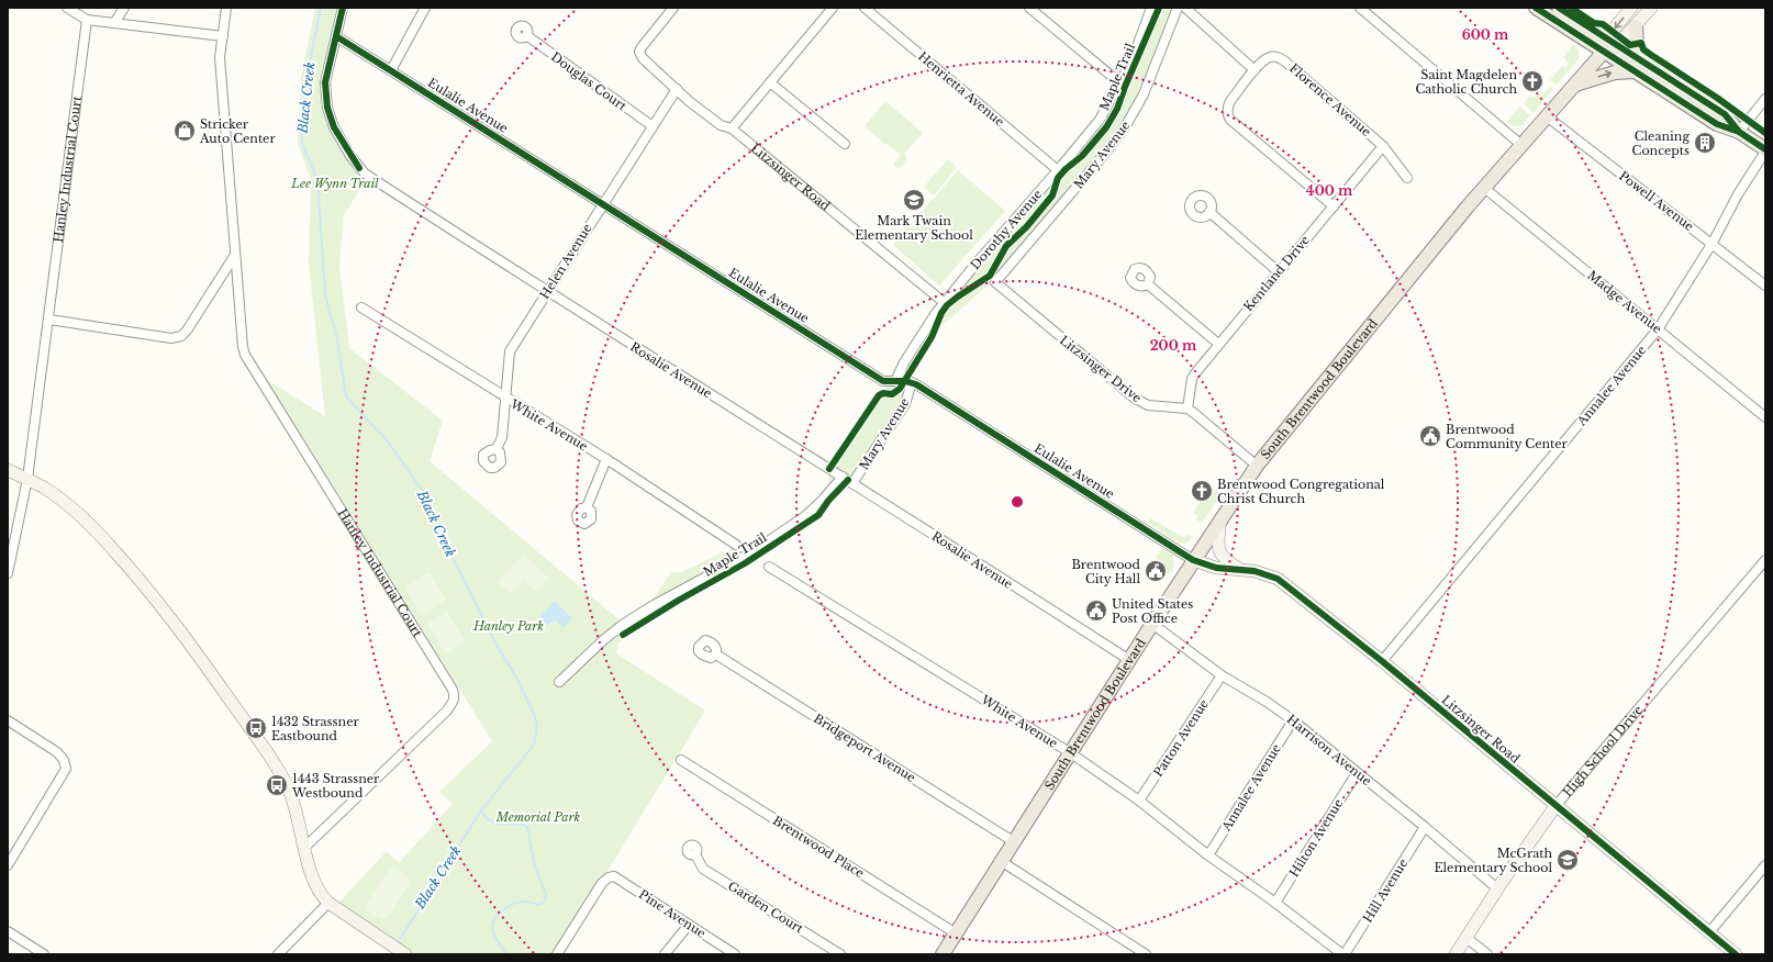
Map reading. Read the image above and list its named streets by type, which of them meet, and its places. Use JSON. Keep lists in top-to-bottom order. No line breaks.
{"streets":{"main road":["South Brentwood Boulevard"],"street":["Douglas Court","Henrietta Avenue","Florence Avenue","Eulalie Avenue","Mary Avenue","Hanley Industrial Court","Litzsinger Road","Powell Avenue","Dorothy Avenue","Helen Avenue","Kentland Drive","Madge Avenue","Litzsinger Drive","Rosalie Avenue","Annalee Avenue","White Avenue","Patton Avenue","Bridgeport Avenue","Harrison Avenue","High School Drive","Hilton Avenue","Brentwood Place","Hill Avenue","Garden Court","Pine Avenue"],"cycle path":["Maple Trail"]},"crossings":[["Douglas Court","Helen Avenue"],["Henrietta Avenue","Dorothy Avenue"],["Florence Avenue","Kentland Drive"],["Eulalie Avenue","Mary Avenue"],["Eulalie Avenue","Litzsinger Road"],["Eulalie Avenue","Dorothy Avenue"],["Eulalie Avenue","Helen Avenue"],["Eulalie Avenue","Rosalie Avenue"],["Eulalie Avenue","South Brentwood Boulevard"],["Mary Avenue","Litzsinger Drive"],["Mary Avenue","Rosalie Avenue"],["Litzsinger Road","Dorothy Avenue"],["Litzsinger Road","Helen Avenue"],["Litzsinger Road","Annalee Avenue"],["Litzsinger Road","South Brentwood Boulevard"],["Litzsinger Road","High School Drive"],["Powell Avenue","Annalee Avenue"],["Powell Avenue","South Brentwood Boulevard"],["Helen Avenue","Rosalie Avenue"],["Helen Avenue","White Avenue"],["Kentland Drive","Litzsinger Drive"],["Madge Avenue","Annalee Avenue"],["Madge Avenue","South Brentwood Boulevard"],["Rosalie Avenue","South Brentwood Boulevard"],["Annalee Avenue","White Avenue"],["Annalee Avenue","Harrison Avenue"],["South Brentwood Boulevard","White Avenue"],["South Brentwood Boulevard","Bridgeport Avenue"],["South Brentwood Boulevard","Harrison Avenue"],["South Brentwood Boulevard","Brentwood Place"],["White Avenue","Patton Avenue"],["White Avenue","Hilton Avenue"],["White Avenue","Hill Avenue"],["Patton Avenue","Harrison Avenue"],["Harrison Avenue","High School Drive"],["Harrison Avenue","Hilton Avenue"],["Harrison Avenue","Hill Avenue"]],"water":["Black Creek"],"parks":["Lee Wynn Trail","Hanley Park","Memorial Park"],"places":{"church":["Saint Magdelen Catholic Church","Brentwood Congregational Christ Church"],"shop":["Stricker Auto Center"],"building":["Cleaning Concepts"],"school or university":["Mark Twain Elementary School","McGrath Elementary School"],"public building":["Brentwood Community Center","Brentwood City Hall","United States Post Office"],"bus stop":["1432 Strassner Eastbound","1443 Strassner Westbound"]},"rings":["600 m","400 m","200 m"]}
